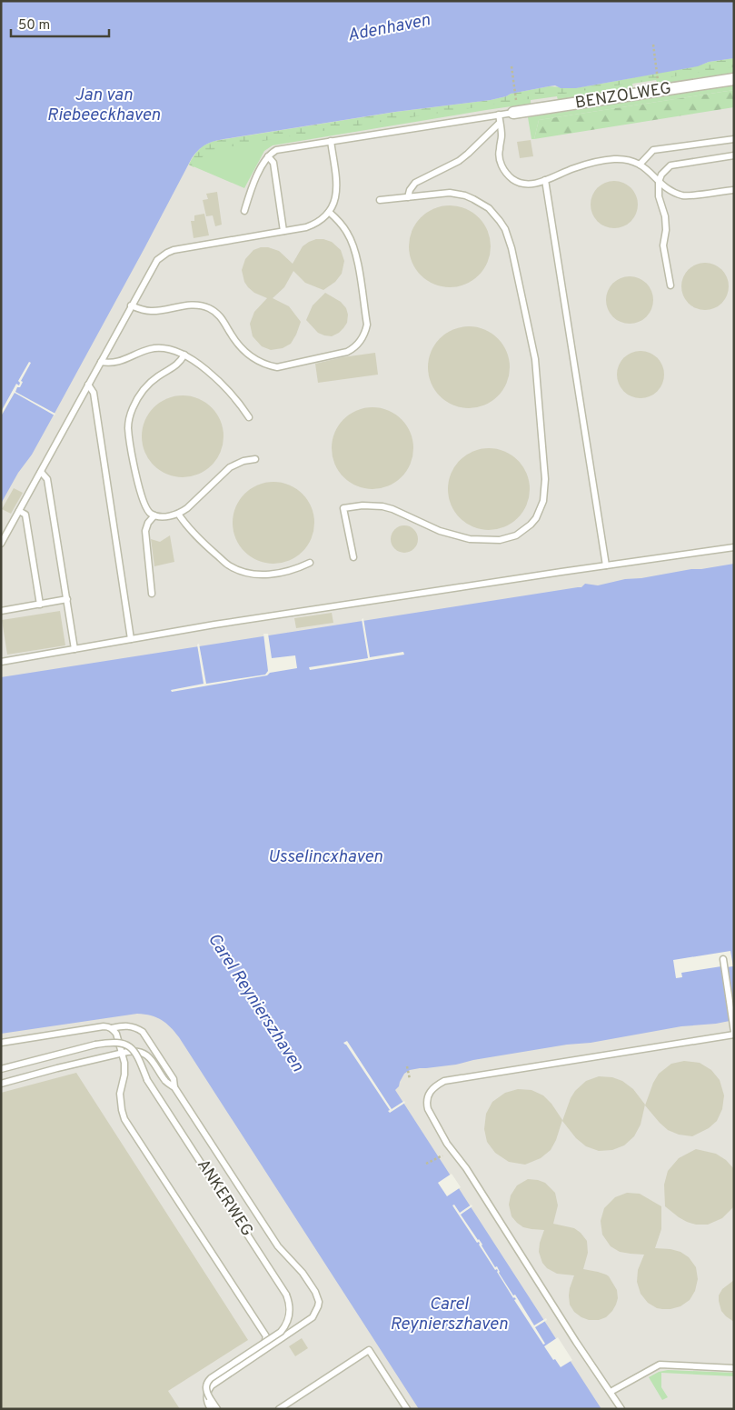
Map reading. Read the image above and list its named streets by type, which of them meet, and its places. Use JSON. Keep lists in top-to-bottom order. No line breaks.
{"streets":{"street":["BENZOLWEG"],"lane":["ANKERWEG"]},"water":["Adenhaven","Jan van Riebeeckhaven","Usselincxhaven","Carel Reynierszhaven"],"scale_bar":"50 m"}
